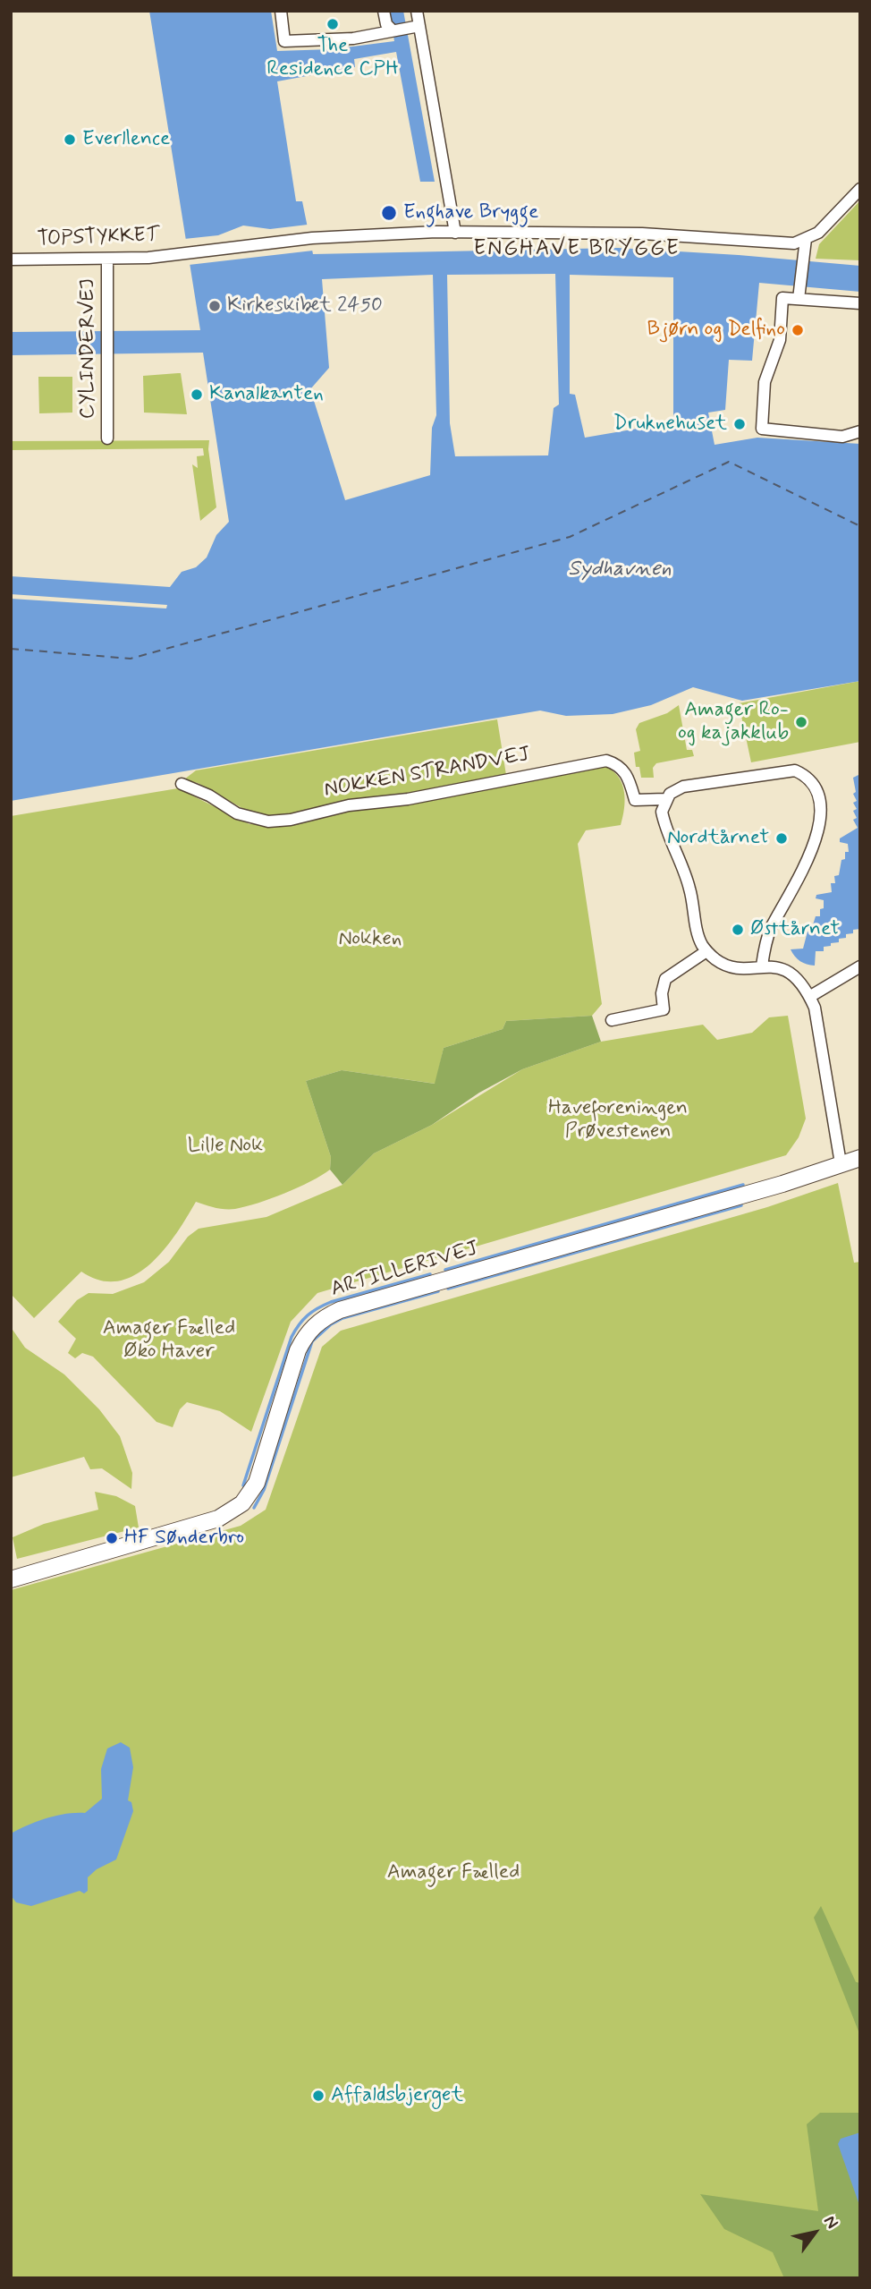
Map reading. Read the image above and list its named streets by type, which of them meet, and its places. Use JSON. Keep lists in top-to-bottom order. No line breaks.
{"streets":{"street":["TOPSTYKKET","CYLINDERVEJ","NOKKEN STRANDVEJ","ARTILLERIVEJ"]},"crossings":[["TOPSTYKKET","CYLINDERVEJ"]],"districts":["ENGHAVE BRYGGE"],"water":["Sydhavnen"],"parks":["Nokken","Haveforeningen Prøvestenen","Lille Nok","Amager Fælled Øko Haver","Amager Fælled"],"places":["The Residence CPH","Everllence","Enghave Brygge","Kirkeskibet 2450","Bjørn og Delfino","Kanalkanten","Druknehuset","Amager Ro- og kajakklub","Nordtårnet","Østtårnet","HF Sønderbro","Affaldsbjerget"],"north":"top right"}
